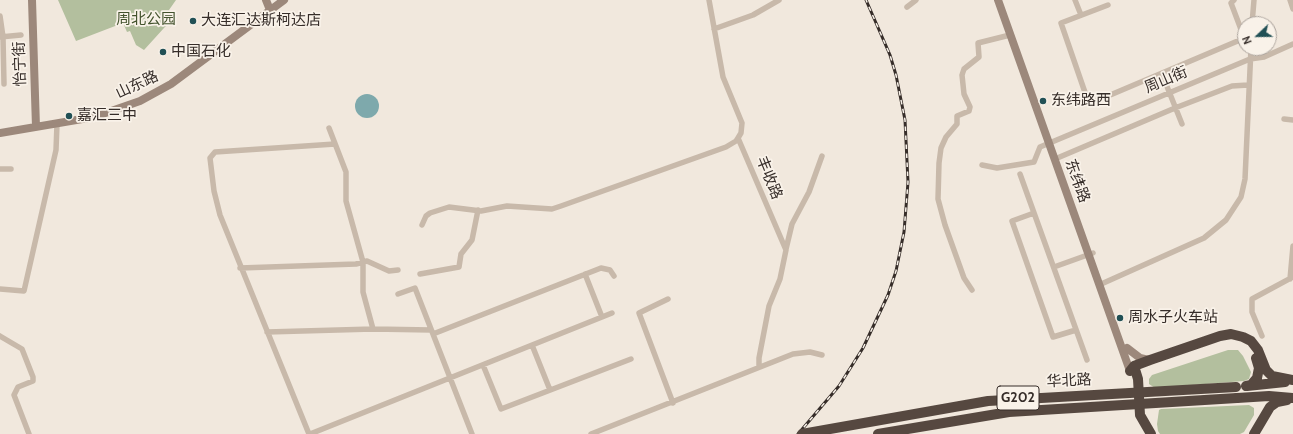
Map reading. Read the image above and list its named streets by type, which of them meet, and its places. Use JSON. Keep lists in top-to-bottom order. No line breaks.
{"streets":{"highway":["华北路","G202"],"main road":["怡宁街","山东路","东纬路"],"street":["周山街","丰收路"]},"crossings":[["怡宁街","山东路"],["周山街","东纬路"]],"parks":["周北公园"],"places":["大连汇达斯柯达店","中国石化","东纬路西","嘉汇三中","周水子火车站"],"north":"left"}
